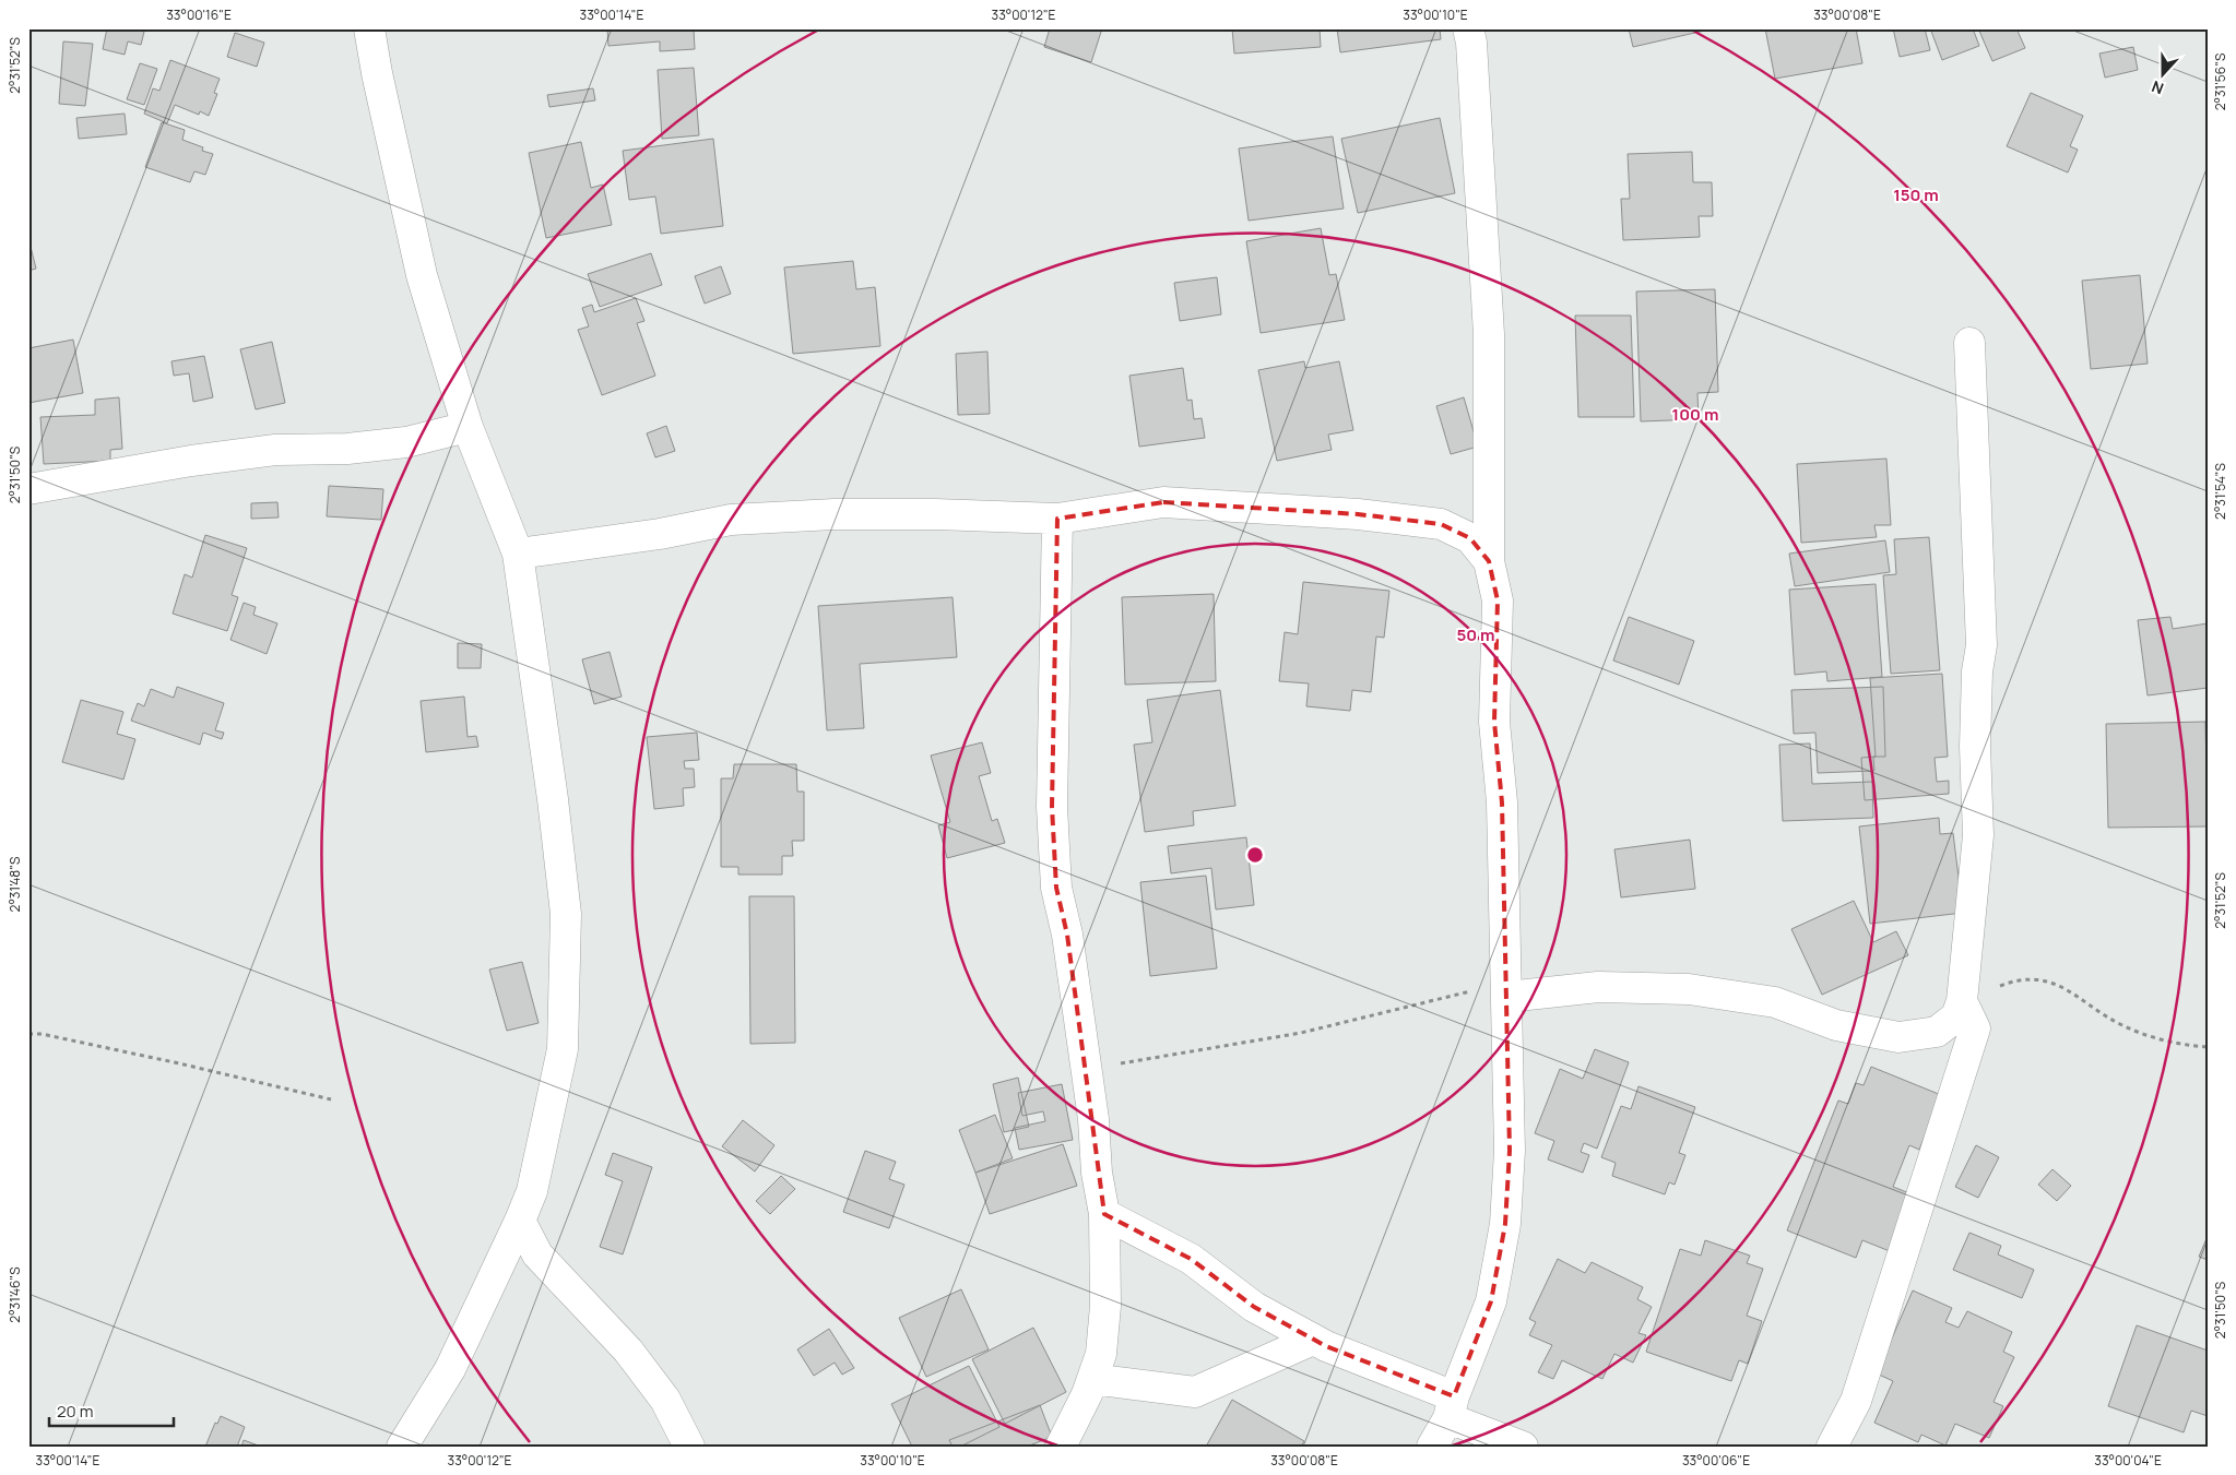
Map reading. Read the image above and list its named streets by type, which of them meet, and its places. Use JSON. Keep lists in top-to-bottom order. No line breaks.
{"scale_bar":"20 m","north":"bottom","coordinates":["33°00'16\"E","33°00'14\"E","33°00'12\"E","33°00'10\"E","33°00'08\"E","2°31'52\"S","2°31'56\"S","2°31'50\"S","2°31'54\"S","2°31'48\"S","2°31'46\"S","33°00'06\"E","33°00'04\"E"],"rings":["150 m","100 m","50 m"]}
